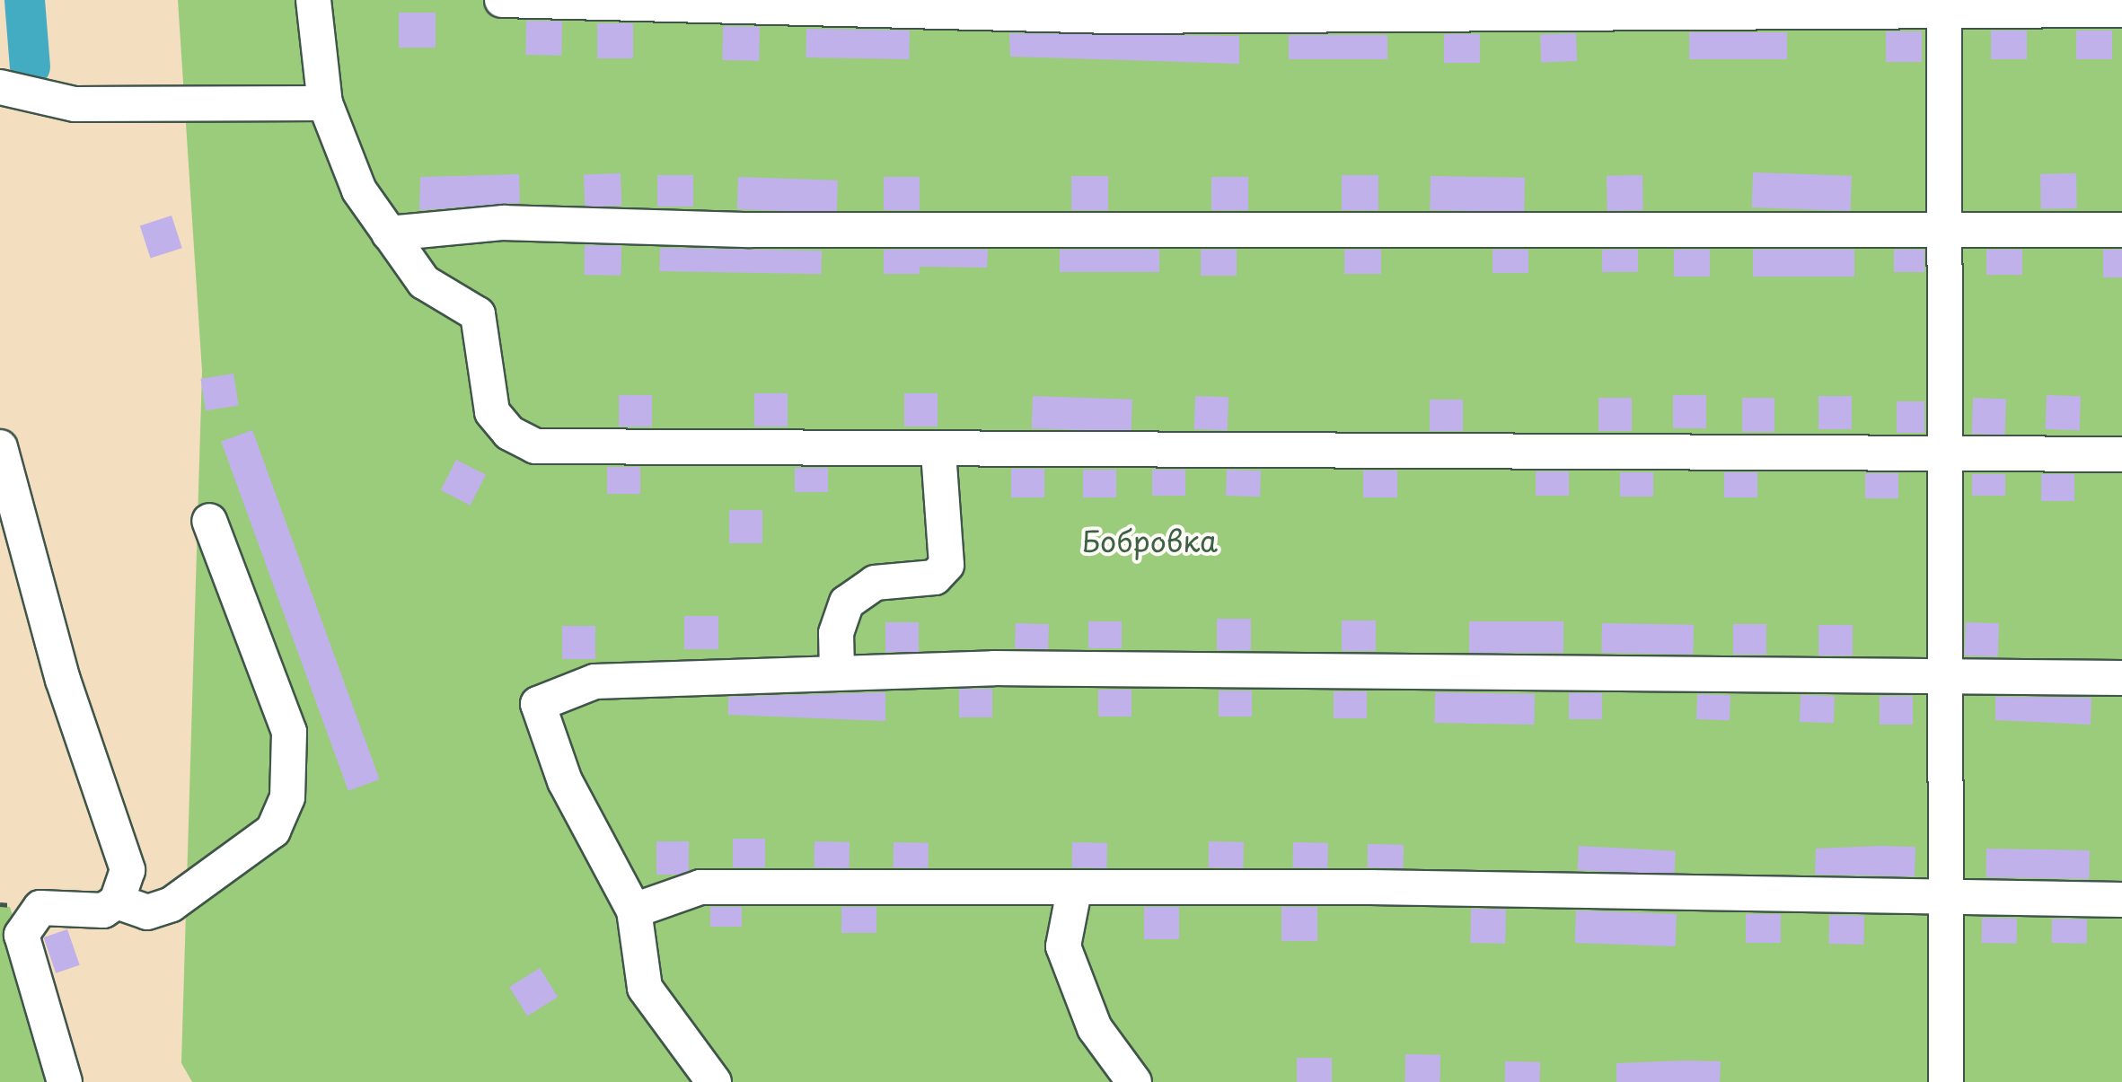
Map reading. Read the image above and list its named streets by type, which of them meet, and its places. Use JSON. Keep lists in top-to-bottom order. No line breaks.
{"parks":["Бобровка"]}
